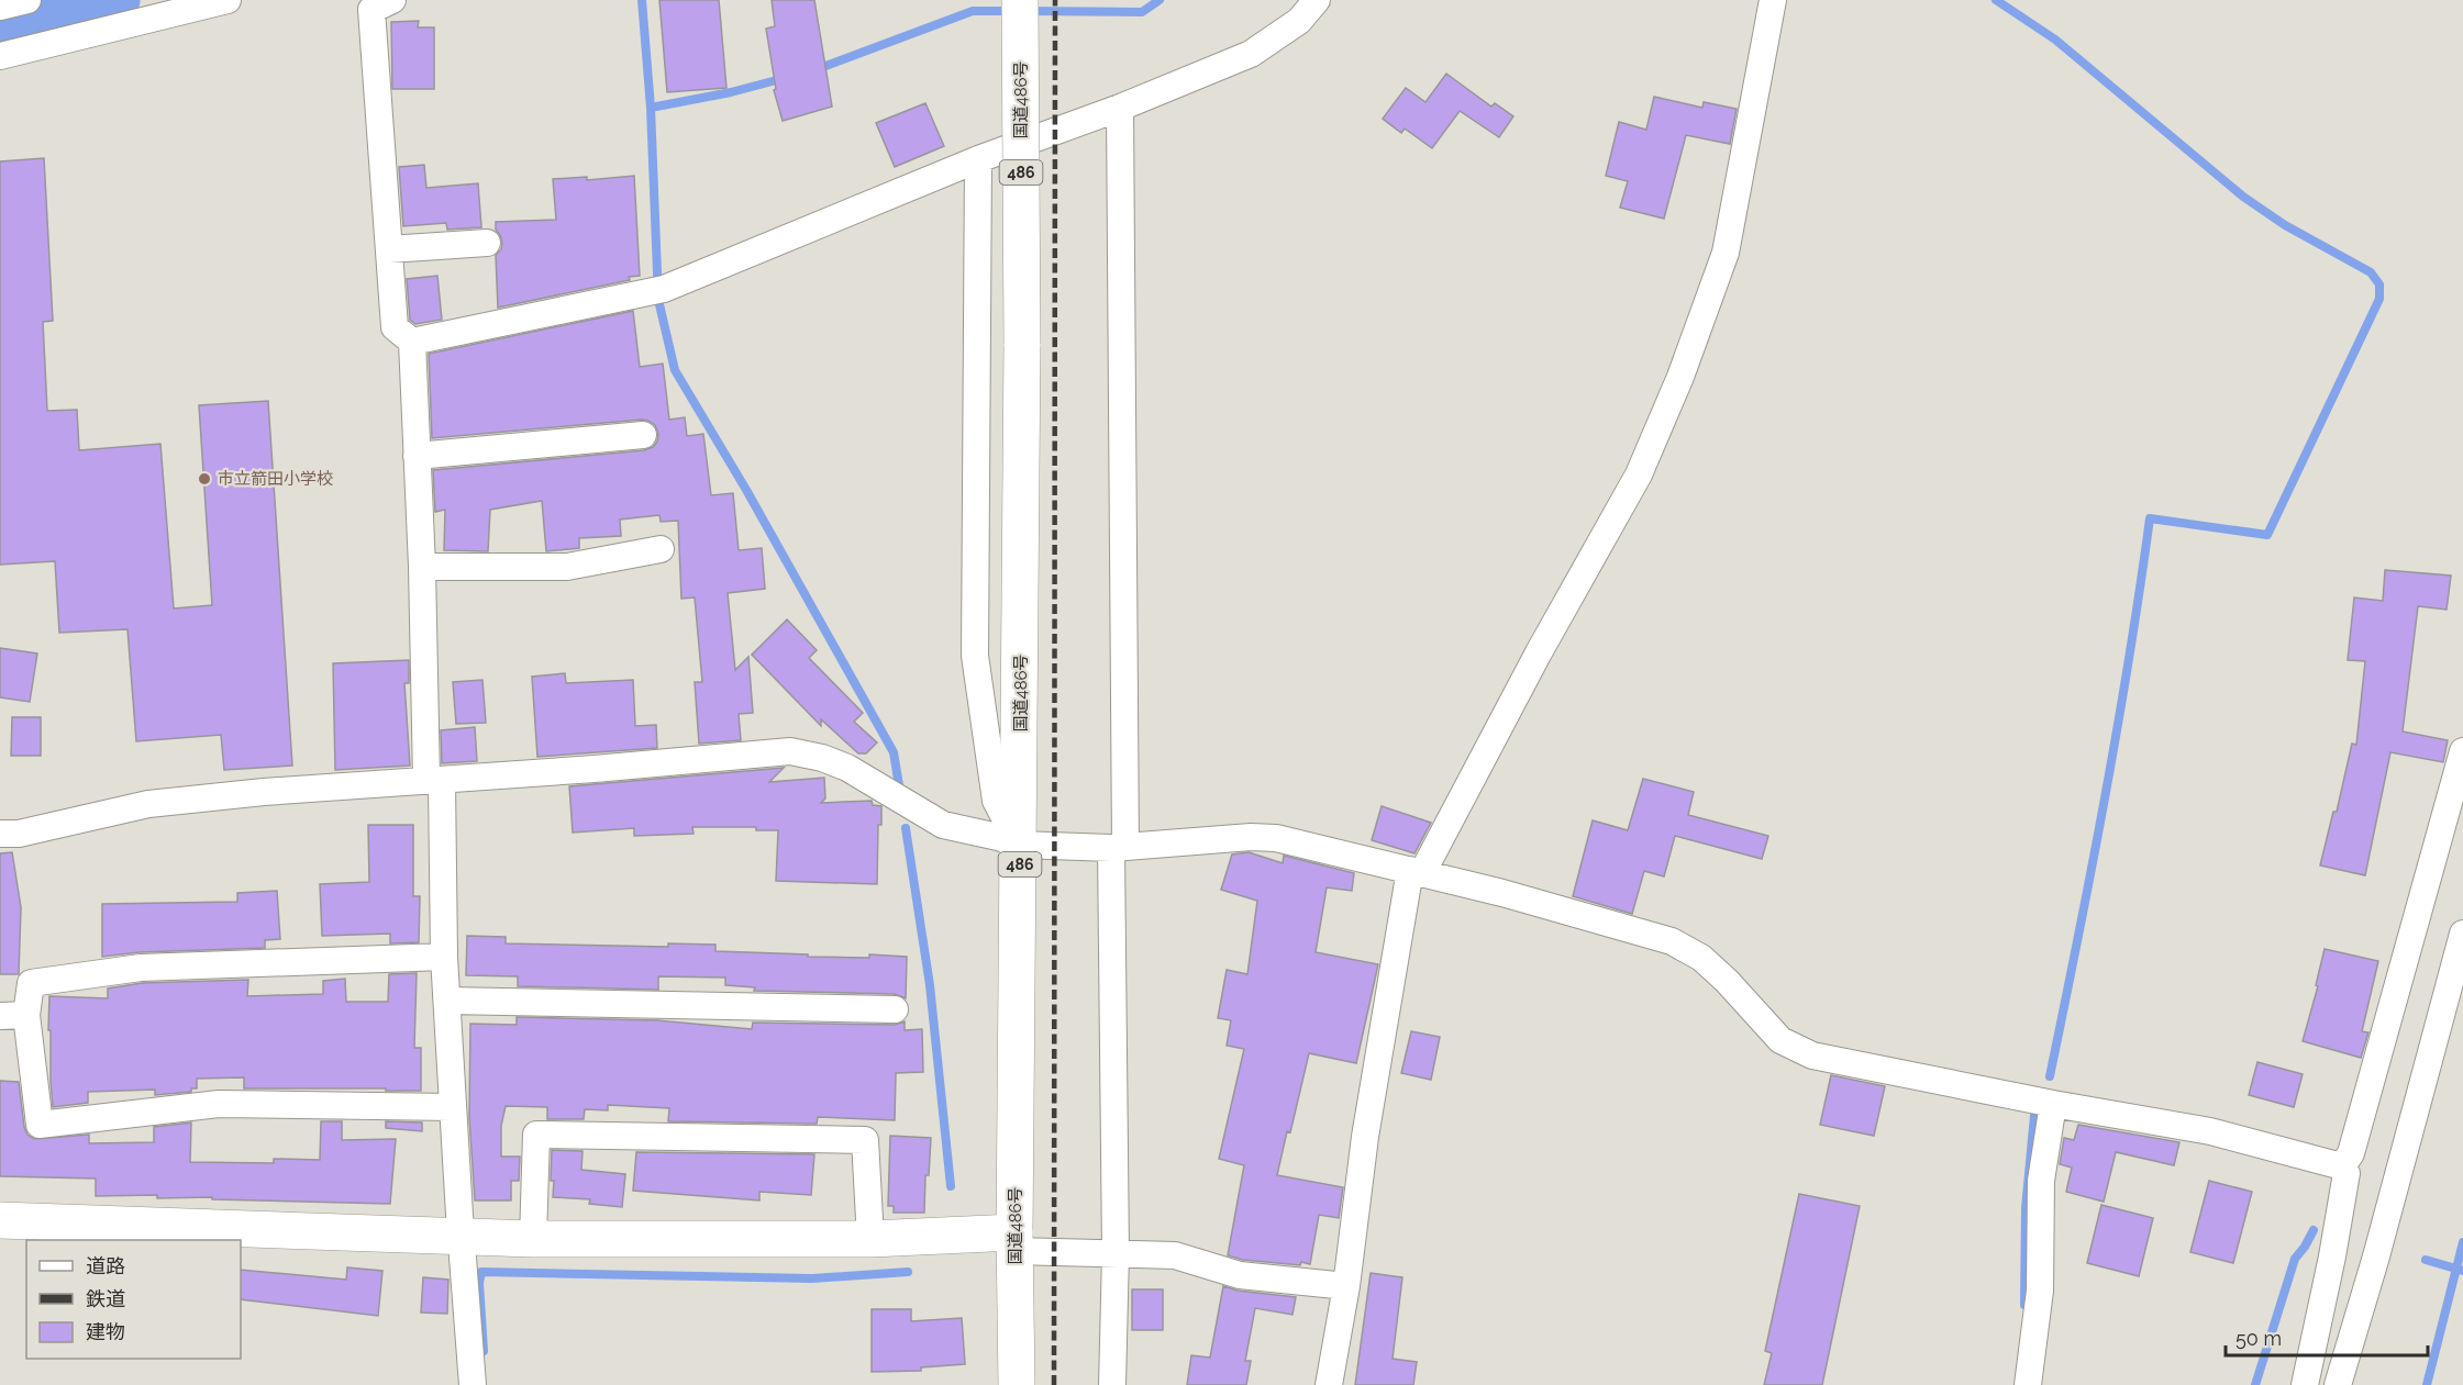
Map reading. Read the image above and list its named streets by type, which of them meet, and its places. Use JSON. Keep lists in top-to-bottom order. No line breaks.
{"streets":{"main road":["国道486号","486"]},"places":["市立箭田小学校"],"legend":["道路","鉄道","建物"],"scale_bar":"50 m"}
